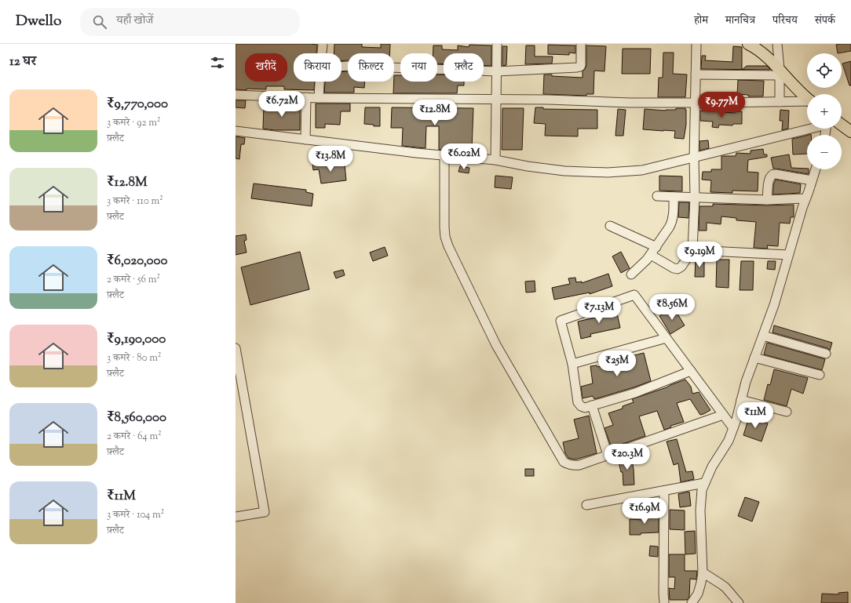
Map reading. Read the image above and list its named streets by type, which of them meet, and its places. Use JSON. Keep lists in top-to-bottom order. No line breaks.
{"page":{"header":"Dwello","search":"यहाँ खोजें","nav":["होम","मानचित्र","परिचय","संपर्क"],"heading":"12 घर","map_buttons":["+","−"],"chip":["खरीदें","किराया","फ़िल्टर","नया","फ़्लैट"],"list":[{"name":"₹9,770,000","note":"3 कमरे · 92 m² · फ़्लैट"},{"name":"₹12.8M","note":"3 कमरे · 110 m² · फ़्लैट"},{"name":"₹6,020,000","note":"2 कमरे · 56 m² · फ़्लैट"},{"name":"₹9,190,000","note":"3 कमरे · 80 m² · फ़्लैट"},{"name":"₹8,560,000","note":"2 कमरे · 64 m² · फ़्लैट"},{"name":"₹11M","note":"3 कमरे · 104 m² · फ़्लैट"}],"price":["₹6.72M","₹9.77M","₹12.8M","₹6.02M","₹13.8M","₹9.19M","₹8.56M","₹7.13M","₹25M","₹11M","₹20.3M","₹16.9M"]}}
